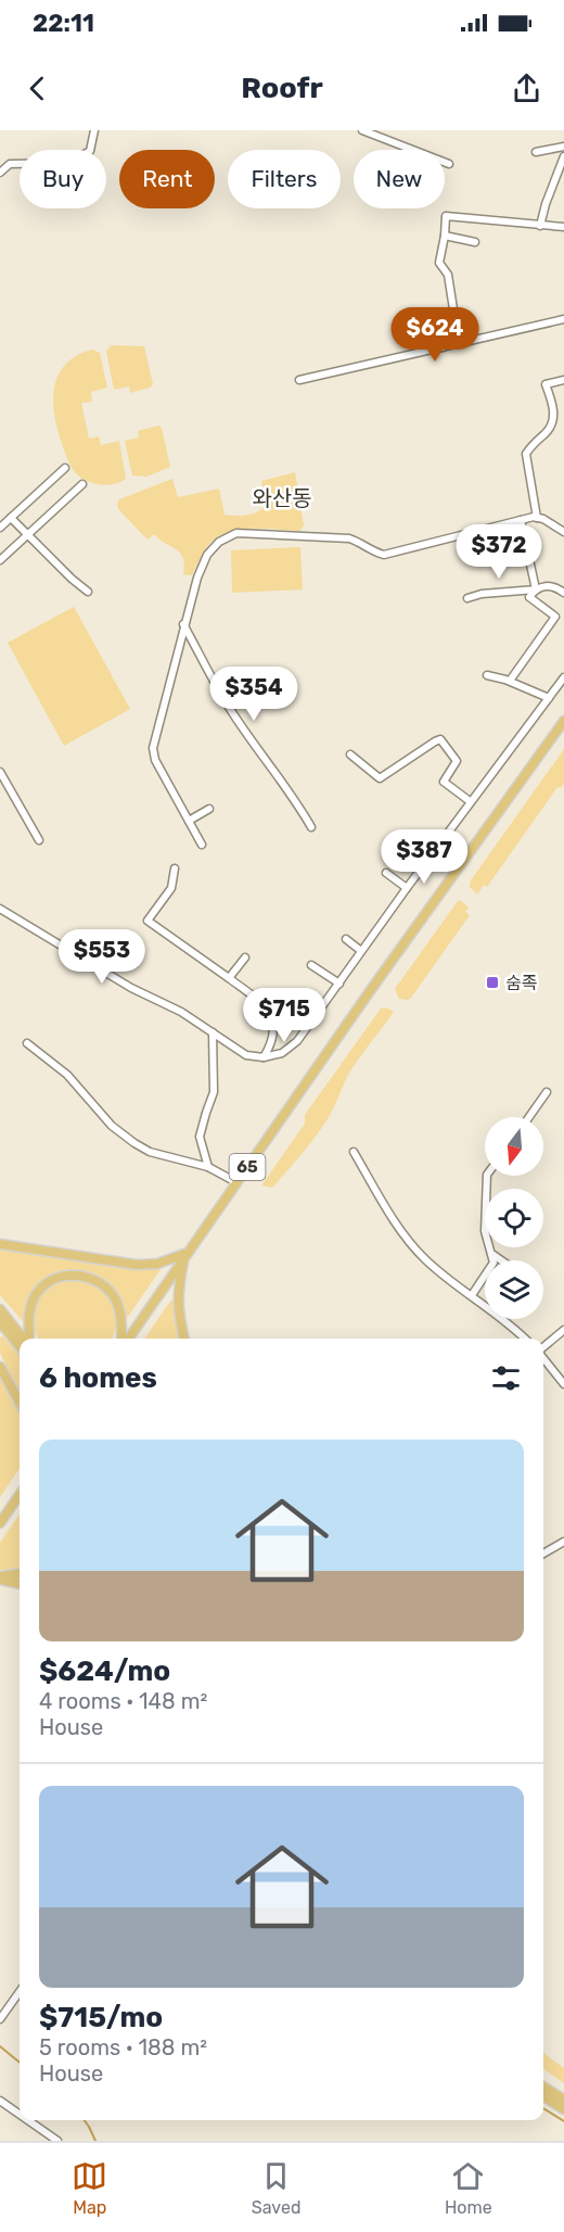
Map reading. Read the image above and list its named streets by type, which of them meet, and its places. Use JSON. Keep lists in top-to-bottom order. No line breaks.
{"streets":{"main road":["65"]},"districts":["와산동"],"places":{"transit":["숨족"]},"north":"bottom","page":{"status":"22:11","header":"Roofr","chip":["Buy","Rent","Filters","New"],"price":["$624","$372","$354","$387","$553","$715"],"heading":"6 homes","list":[{"name":"$624/mo","note":"4 rooms · 148 m² · House"},{"name":"$715/mo","note":"5 rooms · 188 m² · House"}],"tabs":["Map","Saved","Home"]}}
